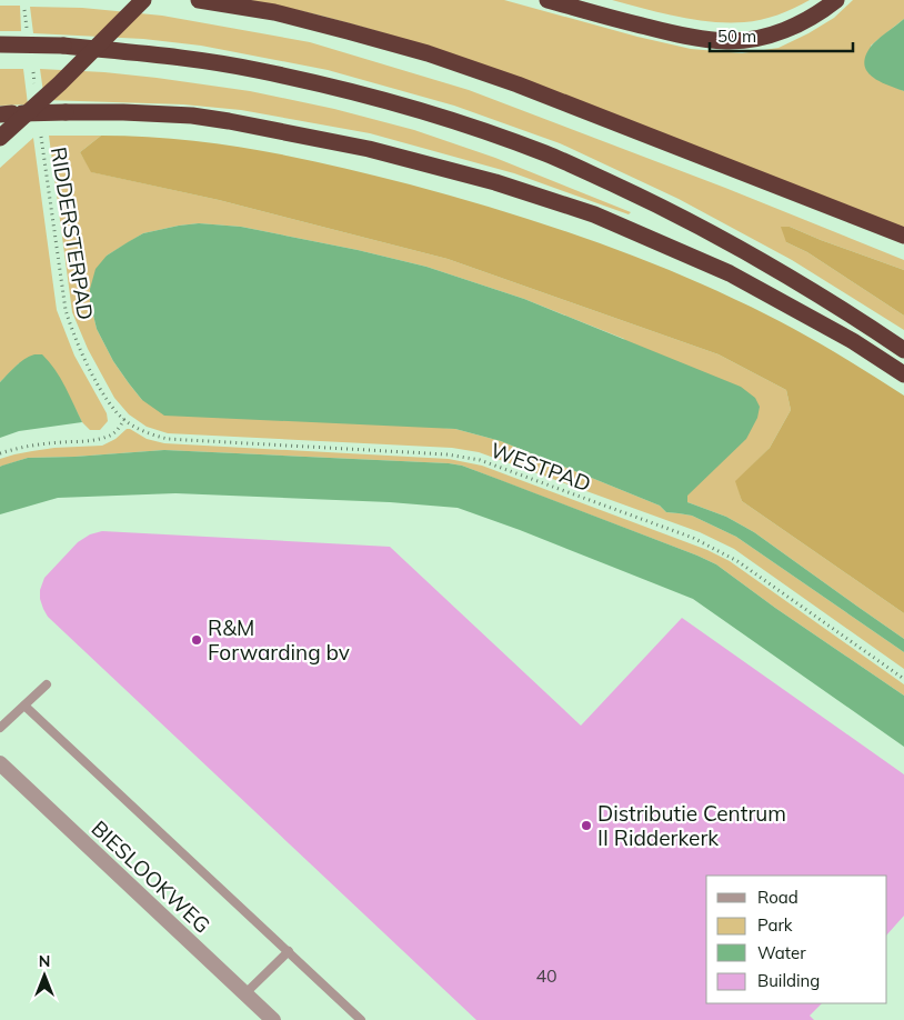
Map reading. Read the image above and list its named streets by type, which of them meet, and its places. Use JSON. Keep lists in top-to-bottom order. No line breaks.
{"streets":{"street":["BIESLOOKWEG"],"path":["RIDDERSTERPAD","WESTPAD"]},"crossings":[["RIDDERSTERPAD","WESTPAD"]],"places":["R&M Forwarding bv","Distributie Centrum II Ridderkerk"],"house_numbers":["40"],"legend":["Road","Park","Water","Building"],"scale_bar":"50 m","north":"top"}
